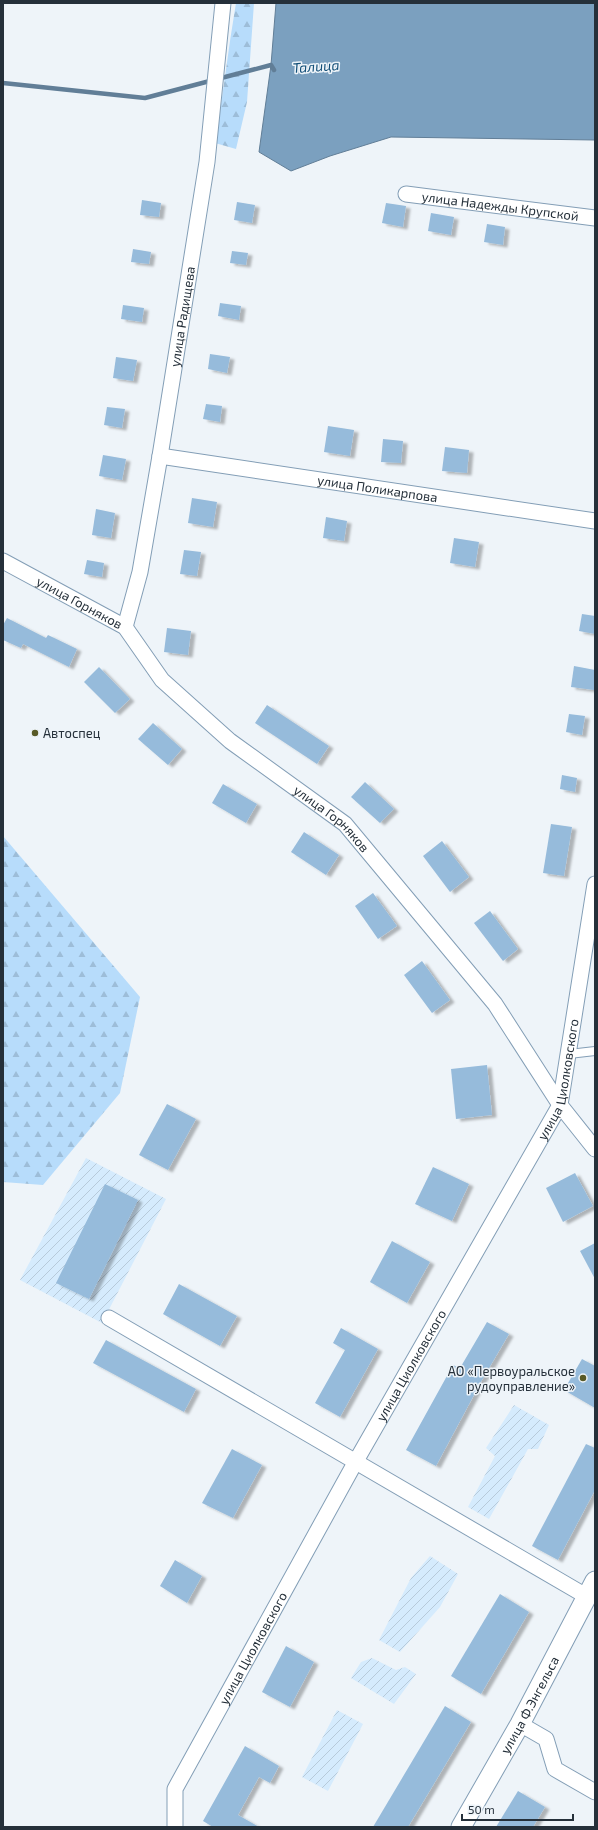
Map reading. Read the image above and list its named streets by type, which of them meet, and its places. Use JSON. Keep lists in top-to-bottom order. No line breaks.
{"streets":{"street":["улица Надежды Крупской","улица Радищева","улица Поликарпова","улица Горняков","улица Циолковского","улица Ф.Энгельса"]},"crossings":[["улица Радищева","улица Поликарпова"],["улица Радищева","улица Горняков"],["улица Горняков","улица Циолковского"]],"water":["Талица"],"places":["Автоспец","АО «Первоуральское рудоуправление»"],"scale_bar":"50 m"}
